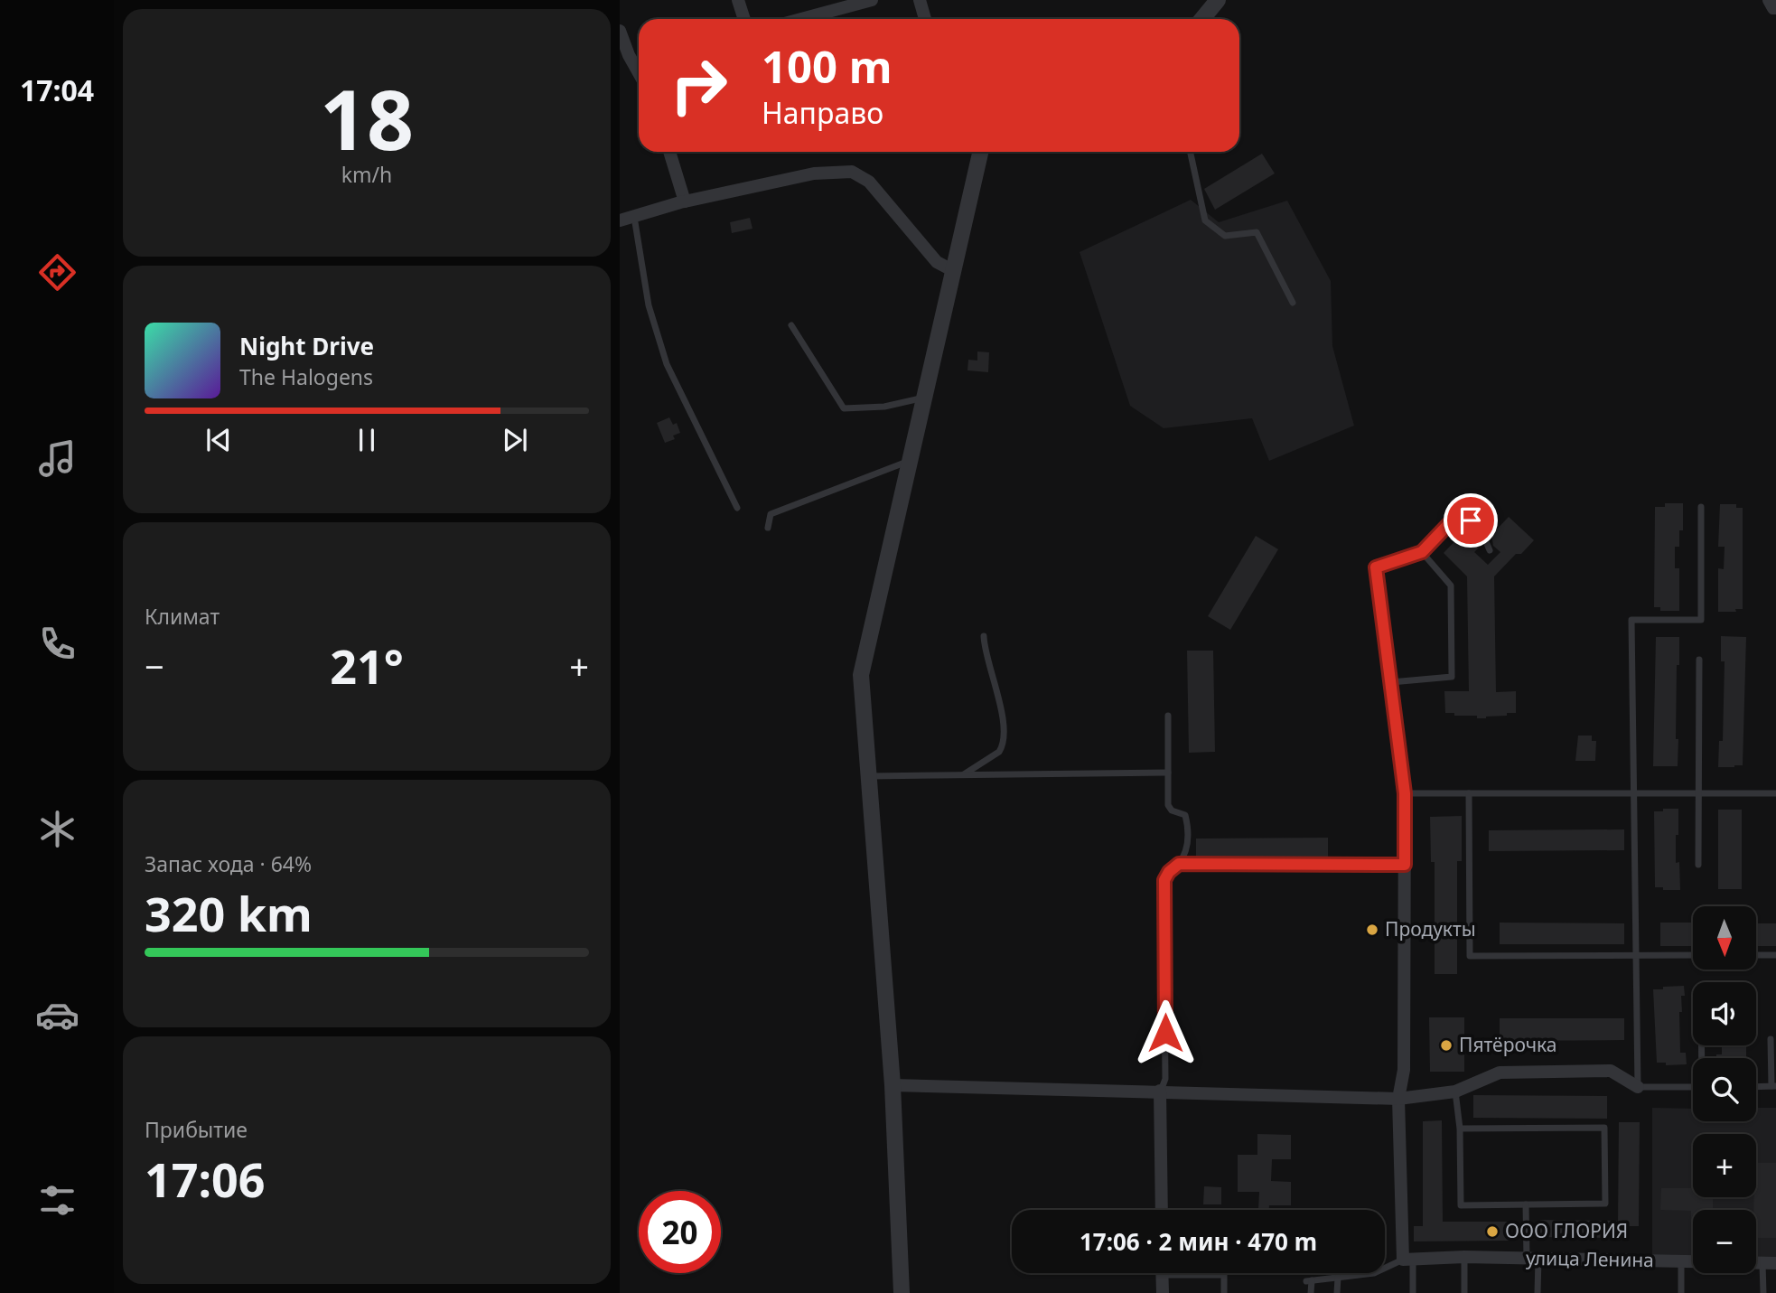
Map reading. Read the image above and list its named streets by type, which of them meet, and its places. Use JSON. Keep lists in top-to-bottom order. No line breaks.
{"streets":{"street":["улица Ленина"]},"places":["Продукты","Пятёрочка","ООО ГЛОРИЯ"],"north":"bottom","page":{"tabs":"17:04","tile":[["18","km/h"],"Климат",["Запас хода · 64%","320 km"],["Прибытие","17:06"]],"turn":["100 m","Направо"],"song":["Night Drive","The Halogens"],"heat":["−","21°","+"],"map_buttons":["+","−"],"limit":"20","trip":"17:06 · 2 мин · 470 m"}}
